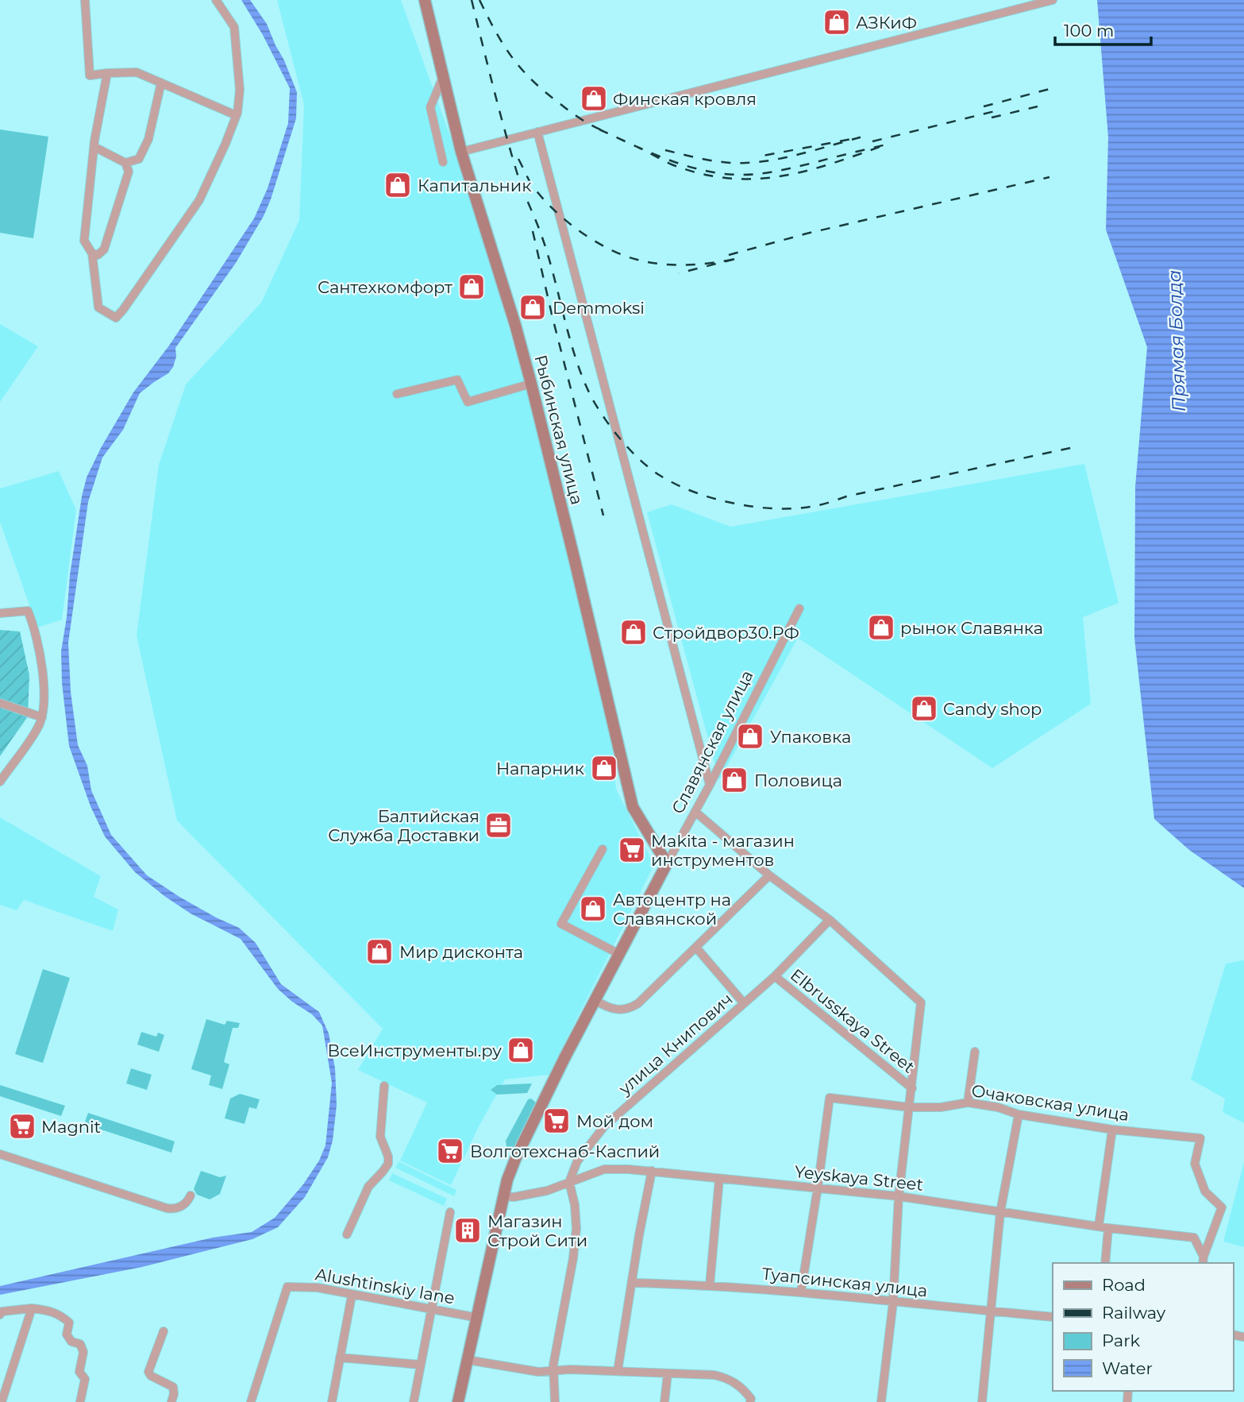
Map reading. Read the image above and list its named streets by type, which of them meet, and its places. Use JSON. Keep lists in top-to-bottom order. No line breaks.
{"streets":{"main road":["Рыбинская улица","Славянская улица"],"street":["Elbrusskaya Street","улица Книпович","Очаковская улица","Yeyskaya Street","Туапсинская улица","Alushtinskiy lane"]},"crossings":[["Рыбинская улица","Славянская улица"],["Славянская улица","Yeyskaya Street"],["Славянская улица","Alushtinskiy lane"],["Elbrusskaya Street","улица Книпович"],["улица Книпович","Yeyskaya Street"],["Очаковская улица","Yeyskaya Street"]],"water":["Прямая Болда"],"places":{"shop":["АЗКиФ","Финская кровля","Капитальник","Сантехкомфорт","Demmoksi","рынок Славянка","Стройдвор30.РФ","Candy shop","Упаковка","Напарник","Половица","Автоцентр на Славянской","Мир дисконта","ВсеИнструменты.ру"],"office":["Балтийская Служба Доставки"],"supermarket":["Makita - магазин инструментов","Мой дом","Magnit","Волготехснаб-Каспий"],"building":["Магазин Строй Сити"]},"legend":["Road","Railway","Park","Water"],"scale_bar":"100 m"}
